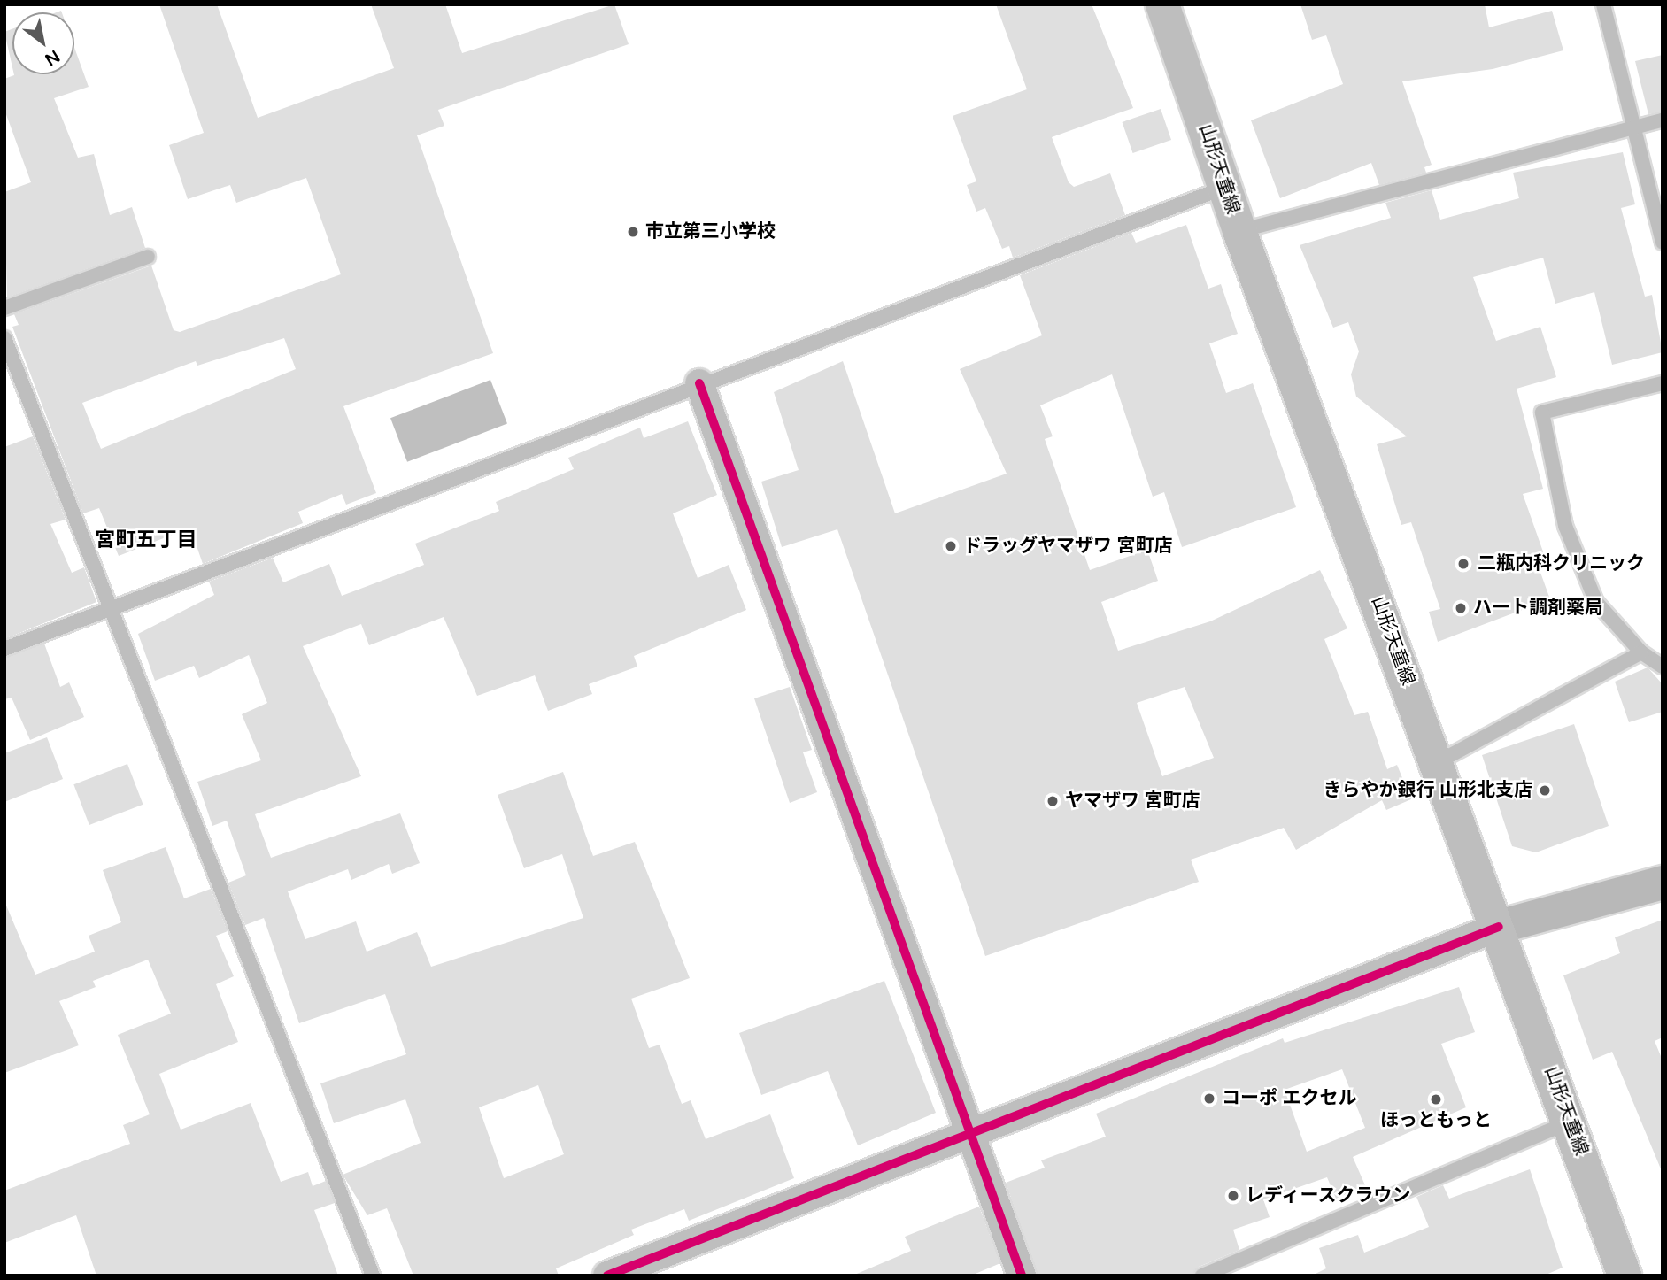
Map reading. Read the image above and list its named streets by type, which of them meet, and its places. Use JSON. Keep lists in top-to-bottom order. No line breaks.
{"streets":{"main road":["山形天童線"]},"districts":["宮町五丁目"],"places":["市立第三小学校","ドラッグヤマザワ 宮町店","二瓶内科クリニック","ハート調剤薬局","きらやか銀行 山形北支店","ヤマザワ 宮町店","コーポ エクセル","ほっともっと","レディースクラウン"],"north":"bottom right"}
